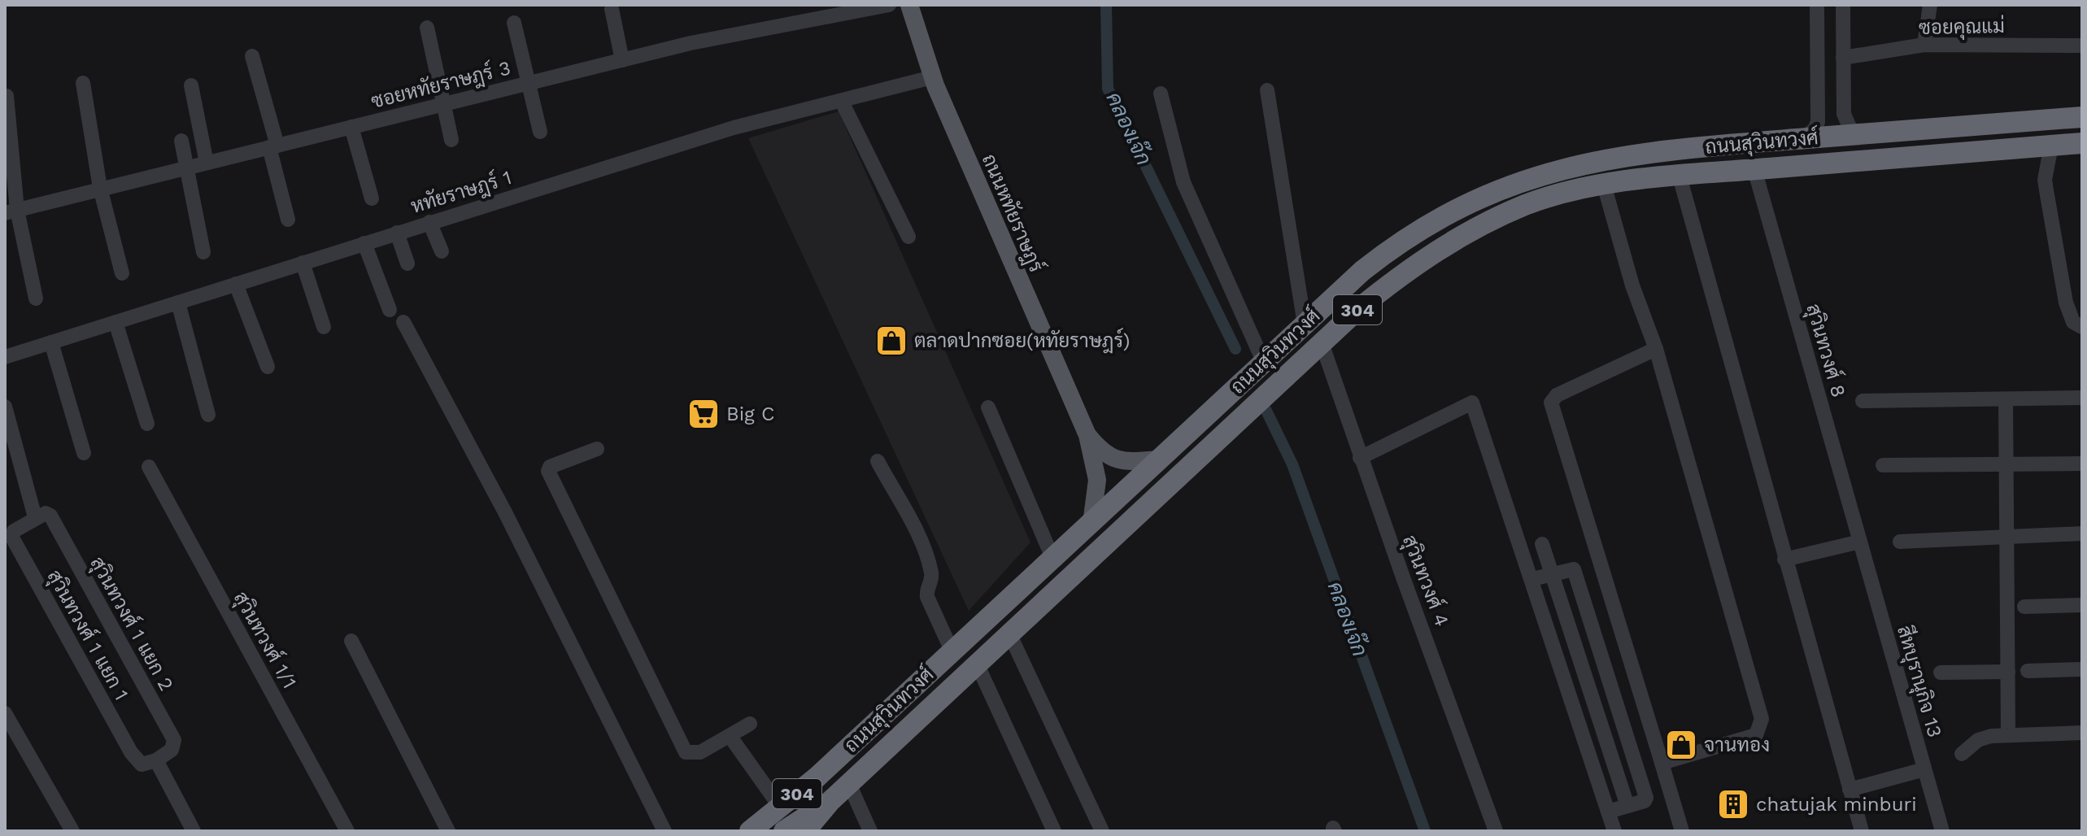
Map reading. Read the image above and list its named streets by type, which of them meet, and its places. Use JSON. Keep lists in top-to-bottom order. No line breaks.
{"streets":{"highway":["ถนนสุวินทวงศ์","304"],"main road":["ถนนหทัยราษฎร์"],"street":["ซอยคุณแม่","ซอยหทัยราษฎร์ 3","หทัยราษฎร์ 1","สุวินทวงศ์ 8","สุวินทวงศ์ 4","สุวินทวงศ์ 1 แยก 2","สุวินทวงศ์ 1 แยก 1","สุวินทวงศ์ 1/1","สีหบุรานุกิจ 13"]},"crossings":[["ถนนสุวินทวงศ์","ถนนหทัยราษฎร์"],["ถนนสุวินทวงศ์","สุวินทวงศ์ 8"],["ถนนสุวินทวงศ์","สุวินทวงศ์ 4"],["หทัยราษฎร์ 1","ถนนหทัยราษฎร์"],["สุวินทวงศ์ 8","สีหบุรานุกิจ 13"],["สุวินทวงศ์ 1 แยก 2","สุวินทวงศ์ 1 แยก 1"]],"water":["คลองเจ๊ก"],"places":{"shop":["ตลาดปากซอย(หทัยราษฎร์)","จานทอง"],"supermarket":["Big C"],"building":["chatujak minburi"]}}
